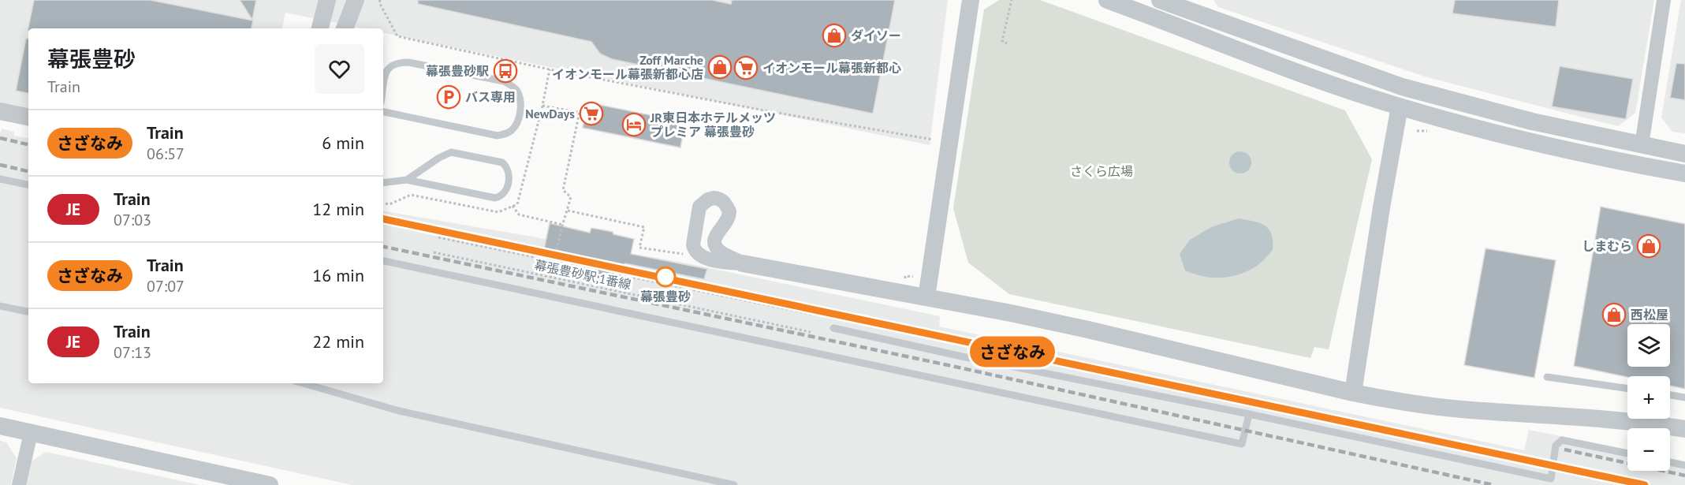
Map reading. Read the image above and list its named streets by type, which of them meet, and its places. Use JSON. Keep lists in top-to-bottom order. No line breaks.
{"streets":{"path":["幕張豊砂駅;1番線"]},"parks":["さくら広場"],"places":{"shop":["ダイソー","Zoff Marche イオンモール幕張新都心店","しまむら","西松屋"],"supermarket":["イオンモール幕張新都心","NewDays"],"bus stop":["幕張豊砂駅"],"parking":["バス専用"],"hotel":["JR東日本ホテルメッツ プレミア 幕張豊砂"],"other":["幕張豊砂"]},"page":{"on_map":"さざなみ","heading":["幕張豊砂","Train"],"list":[{"mark":"さざなみ","name":"Train","note":"06:57","value":"6 min"},{"mark":"JE","name":"Train","note":"07:03","value":"12 min"},{"mark":"さざなみ","name":"Train","note":"07:07","value":"16 min"},{"mark":"JE","name":"Train","note":"07:13","value":"22 min"}],"map_buttons":["+","−"]}}
